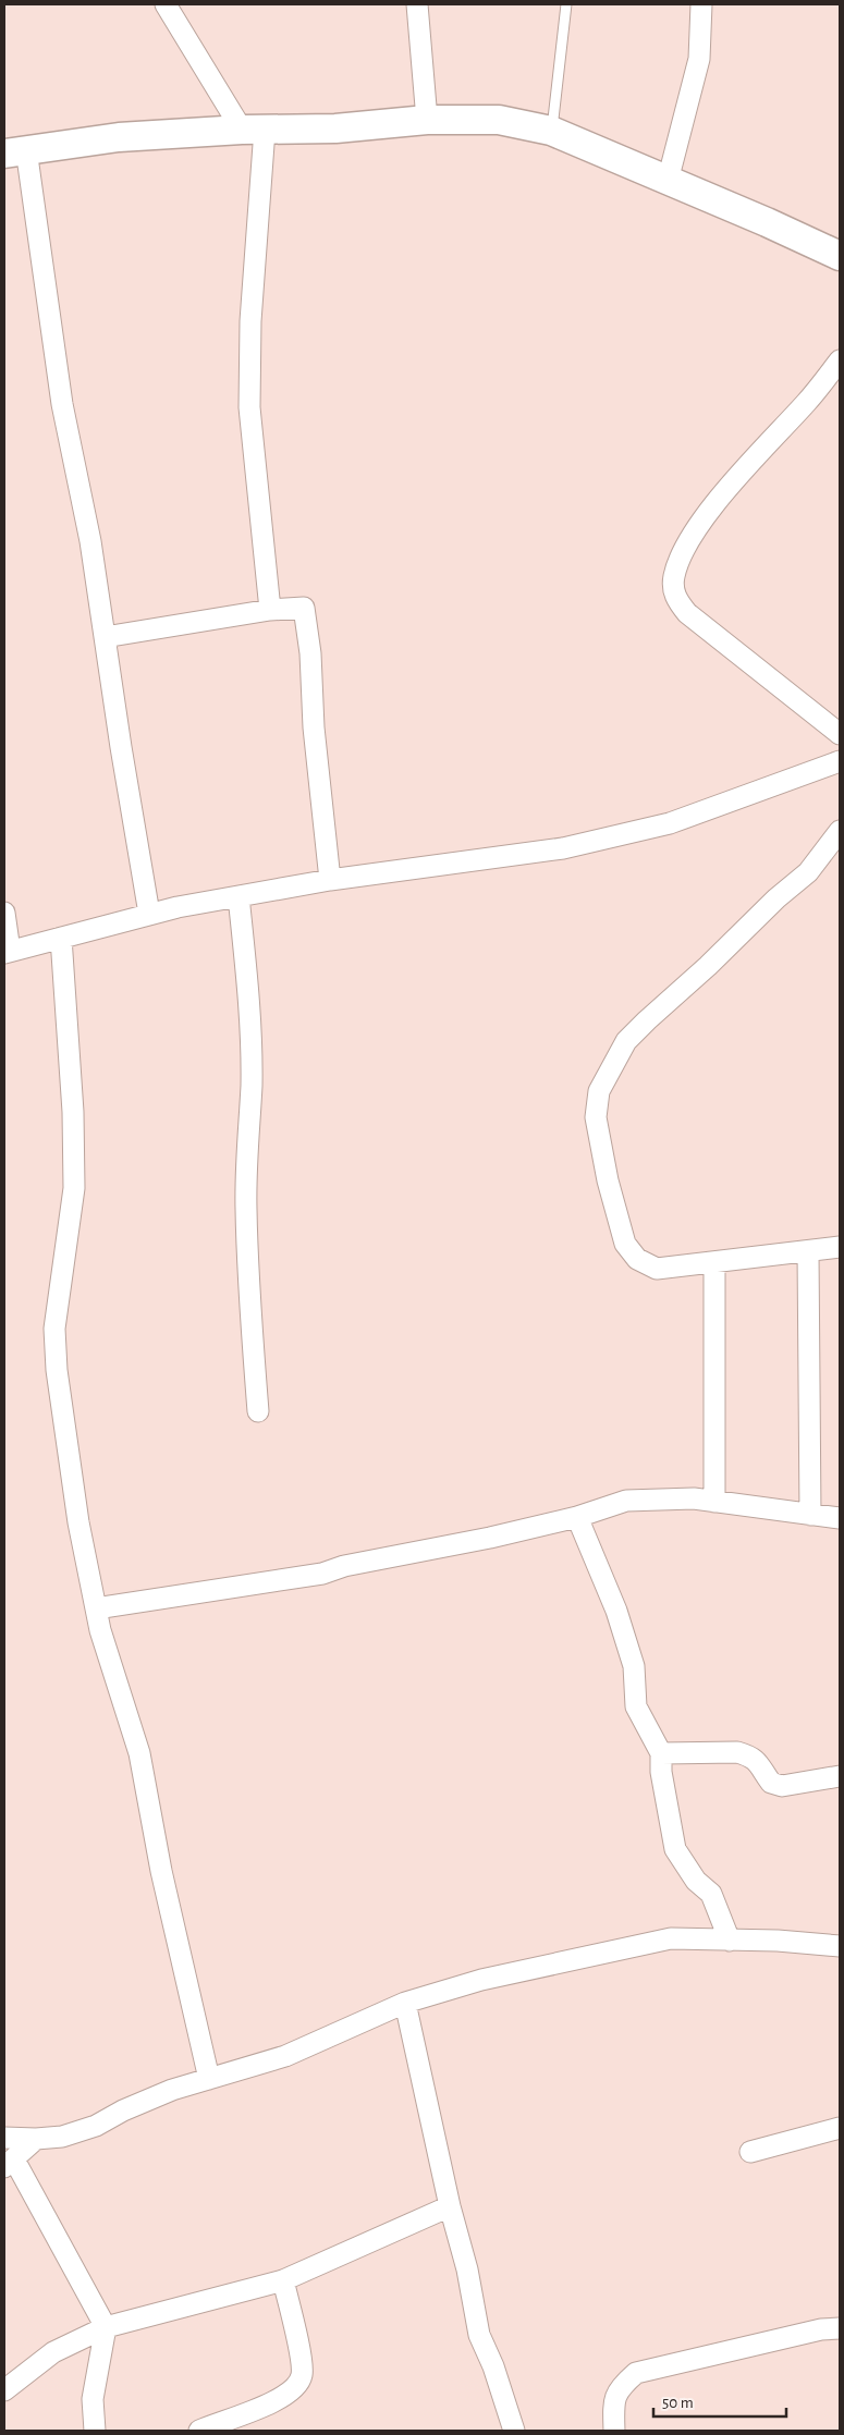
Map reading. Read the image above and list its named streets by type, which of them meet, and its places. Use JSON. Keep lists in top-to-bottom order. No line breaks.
{"scale_bar":"50 m"}
